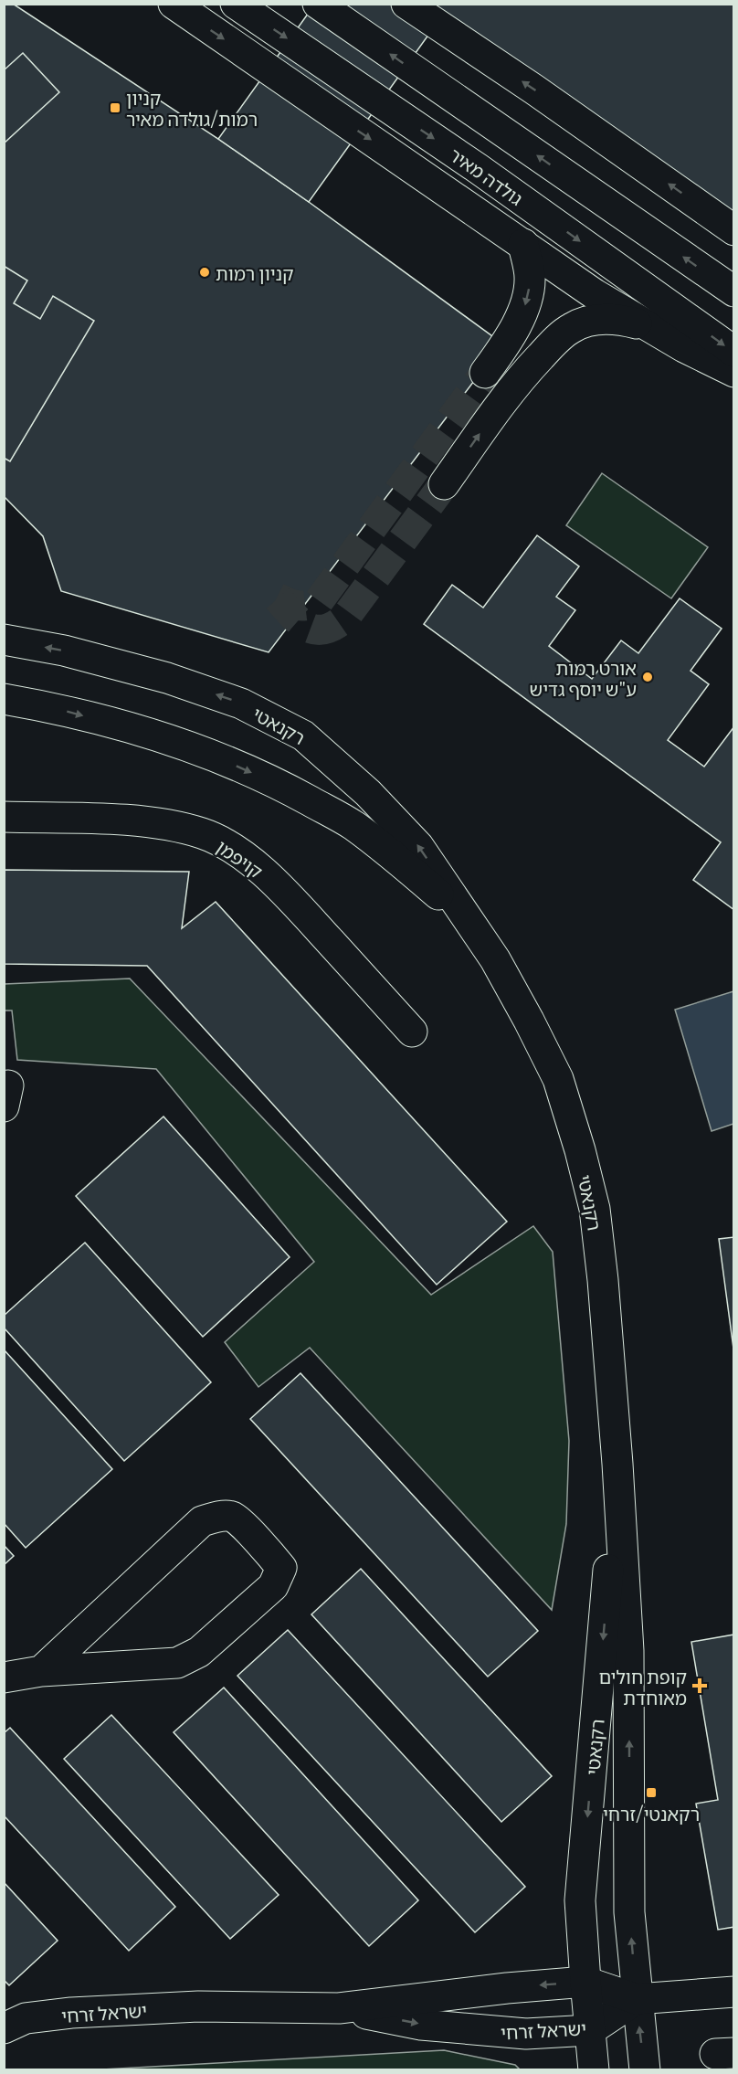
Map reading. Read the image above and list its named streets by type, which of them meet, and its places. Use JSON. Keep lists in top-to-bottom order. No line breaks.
{"streets":{"street":["גולדה מאיר","רקנאטי","קויפמן","ישראל זרחי"]},"crossings":[["רקנאטי","ישראל זרחי"]],"places":{"transit":["קניון רמות/גולדה מאיר","רקאנטי/זרחי"],"other":["קניון רמות","אורט רמות ע\"ש יוסף גדיש"],"health":["קופת חולים מאוחדת"]}}
